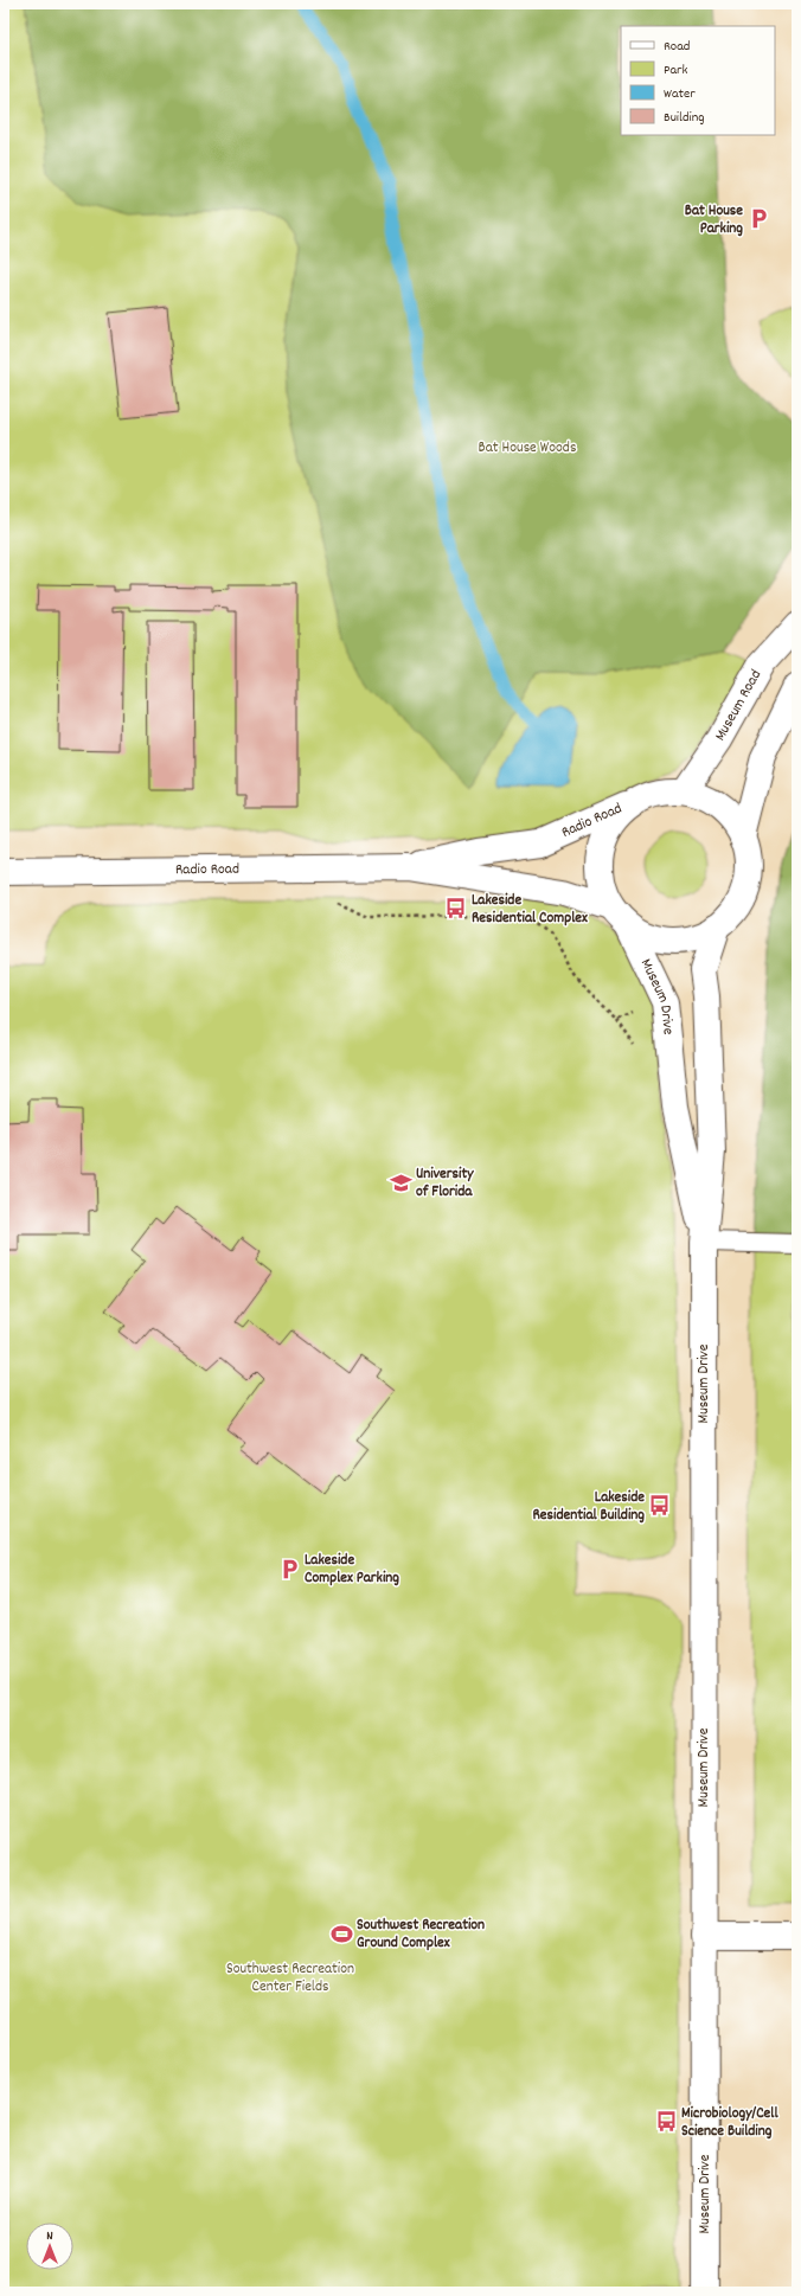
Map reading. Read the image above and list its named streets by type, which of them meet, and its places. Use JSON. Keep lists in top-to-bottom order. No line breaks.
{"streets":{"street":["Museum Road","Radio Road","Museum Drive"]},"crossings":[["Museum Road","Radio Road"],["Museum Road","Museum Drive"],["Radio Road","Museum Drive"]],"parks":["Bat House Woods","Southwest Recreation Center Fields"],"places":{"parking":["Bat House Parking","Lakeside Complex Parking"],"bus stop":["Lakeside Residential Complex","Lakeside Residential Building","Microbiology/Cell Science Building"],"school or university":["University of Florida"],"sports":["Southwest Recreation Ground Complex"]},"legend":["Road","Park","Water","Building"],"north":"top"}
